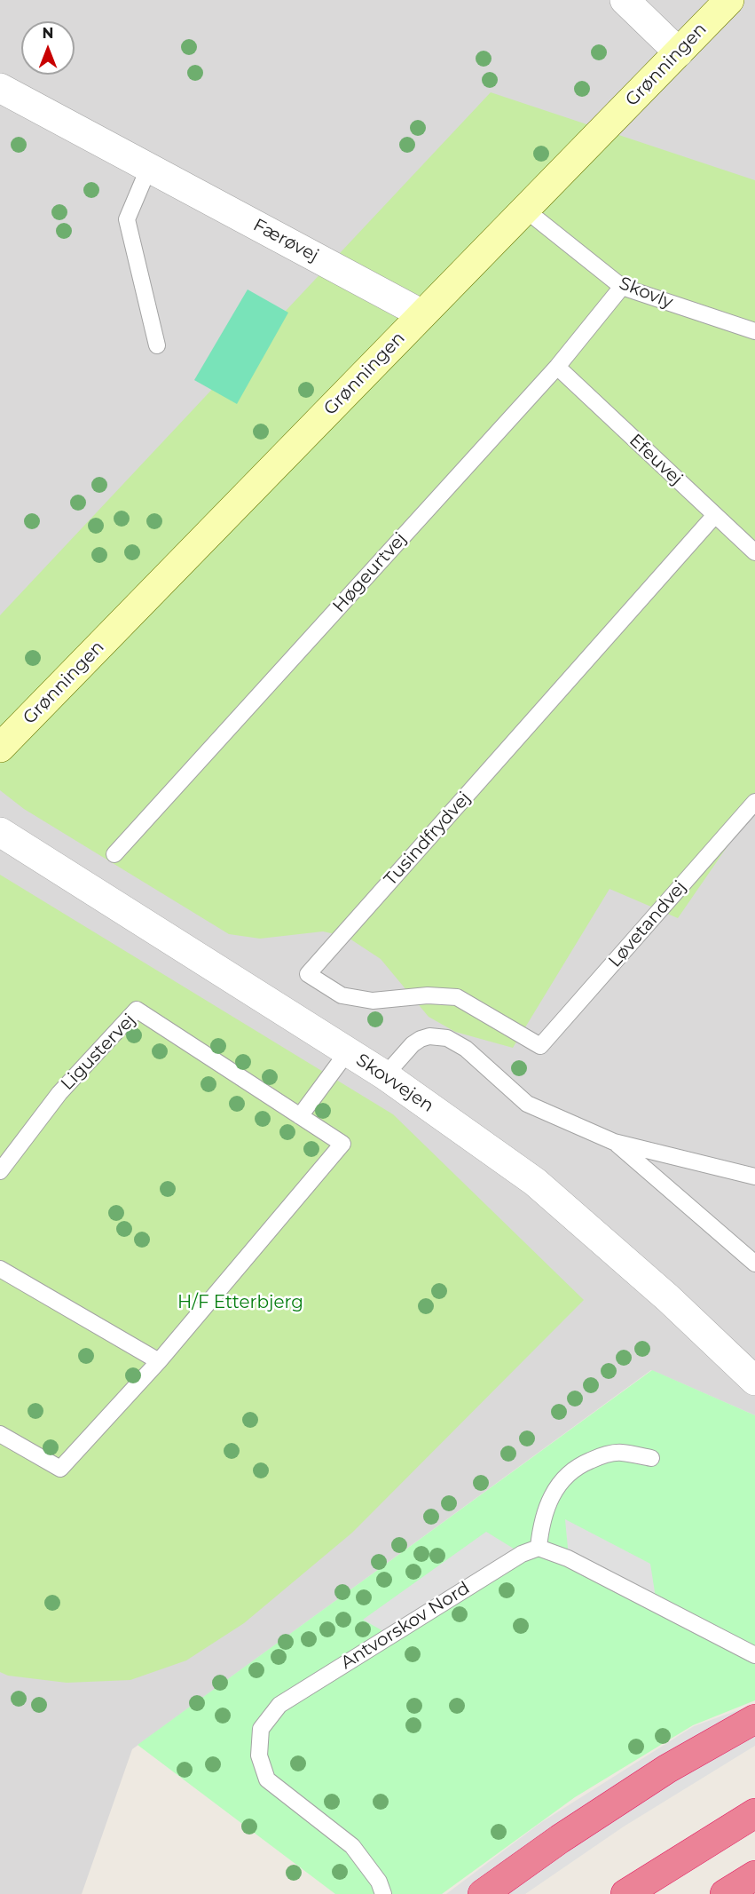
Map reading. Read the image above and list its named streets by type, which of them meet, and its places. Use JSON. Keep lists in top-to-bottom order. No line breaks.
{"streets":{"main road":["Grønningen"],"street":["Færøvej","Skovvejen"],"lane":["Skovly","Efeuvej","Høgeurtvej","Tusindfrydvej","Løvetandvej","Ligustervej","Antvorskov Nord"]},"crossings":[["Grønningen","Færøvej"],["Grønningen","Skovly"],["Skovly","Høgeurtvej"],["Efeuvej","Høgeurtvej"],["Efeuvej","Tusindfrydvej"],["Tusindfrydvej","Løvetandvej"]],"parks":["H/F Etterbjerg"],"north":"top"}
